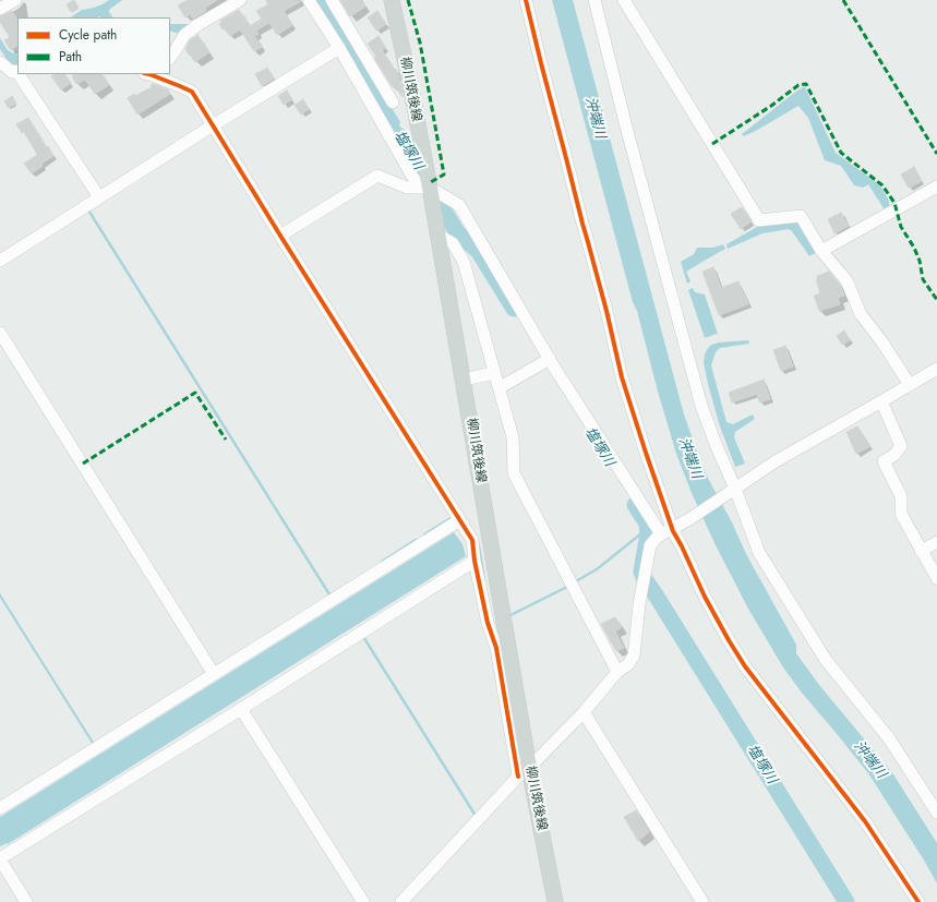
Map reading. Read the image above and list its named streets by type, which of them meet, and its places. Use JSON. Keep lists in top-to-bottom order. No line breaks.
{"streets":{"main road":["柳川筑後線"]},"water":["沖端川","塩塚川"],"legend":["Cycle path","Path"]}
